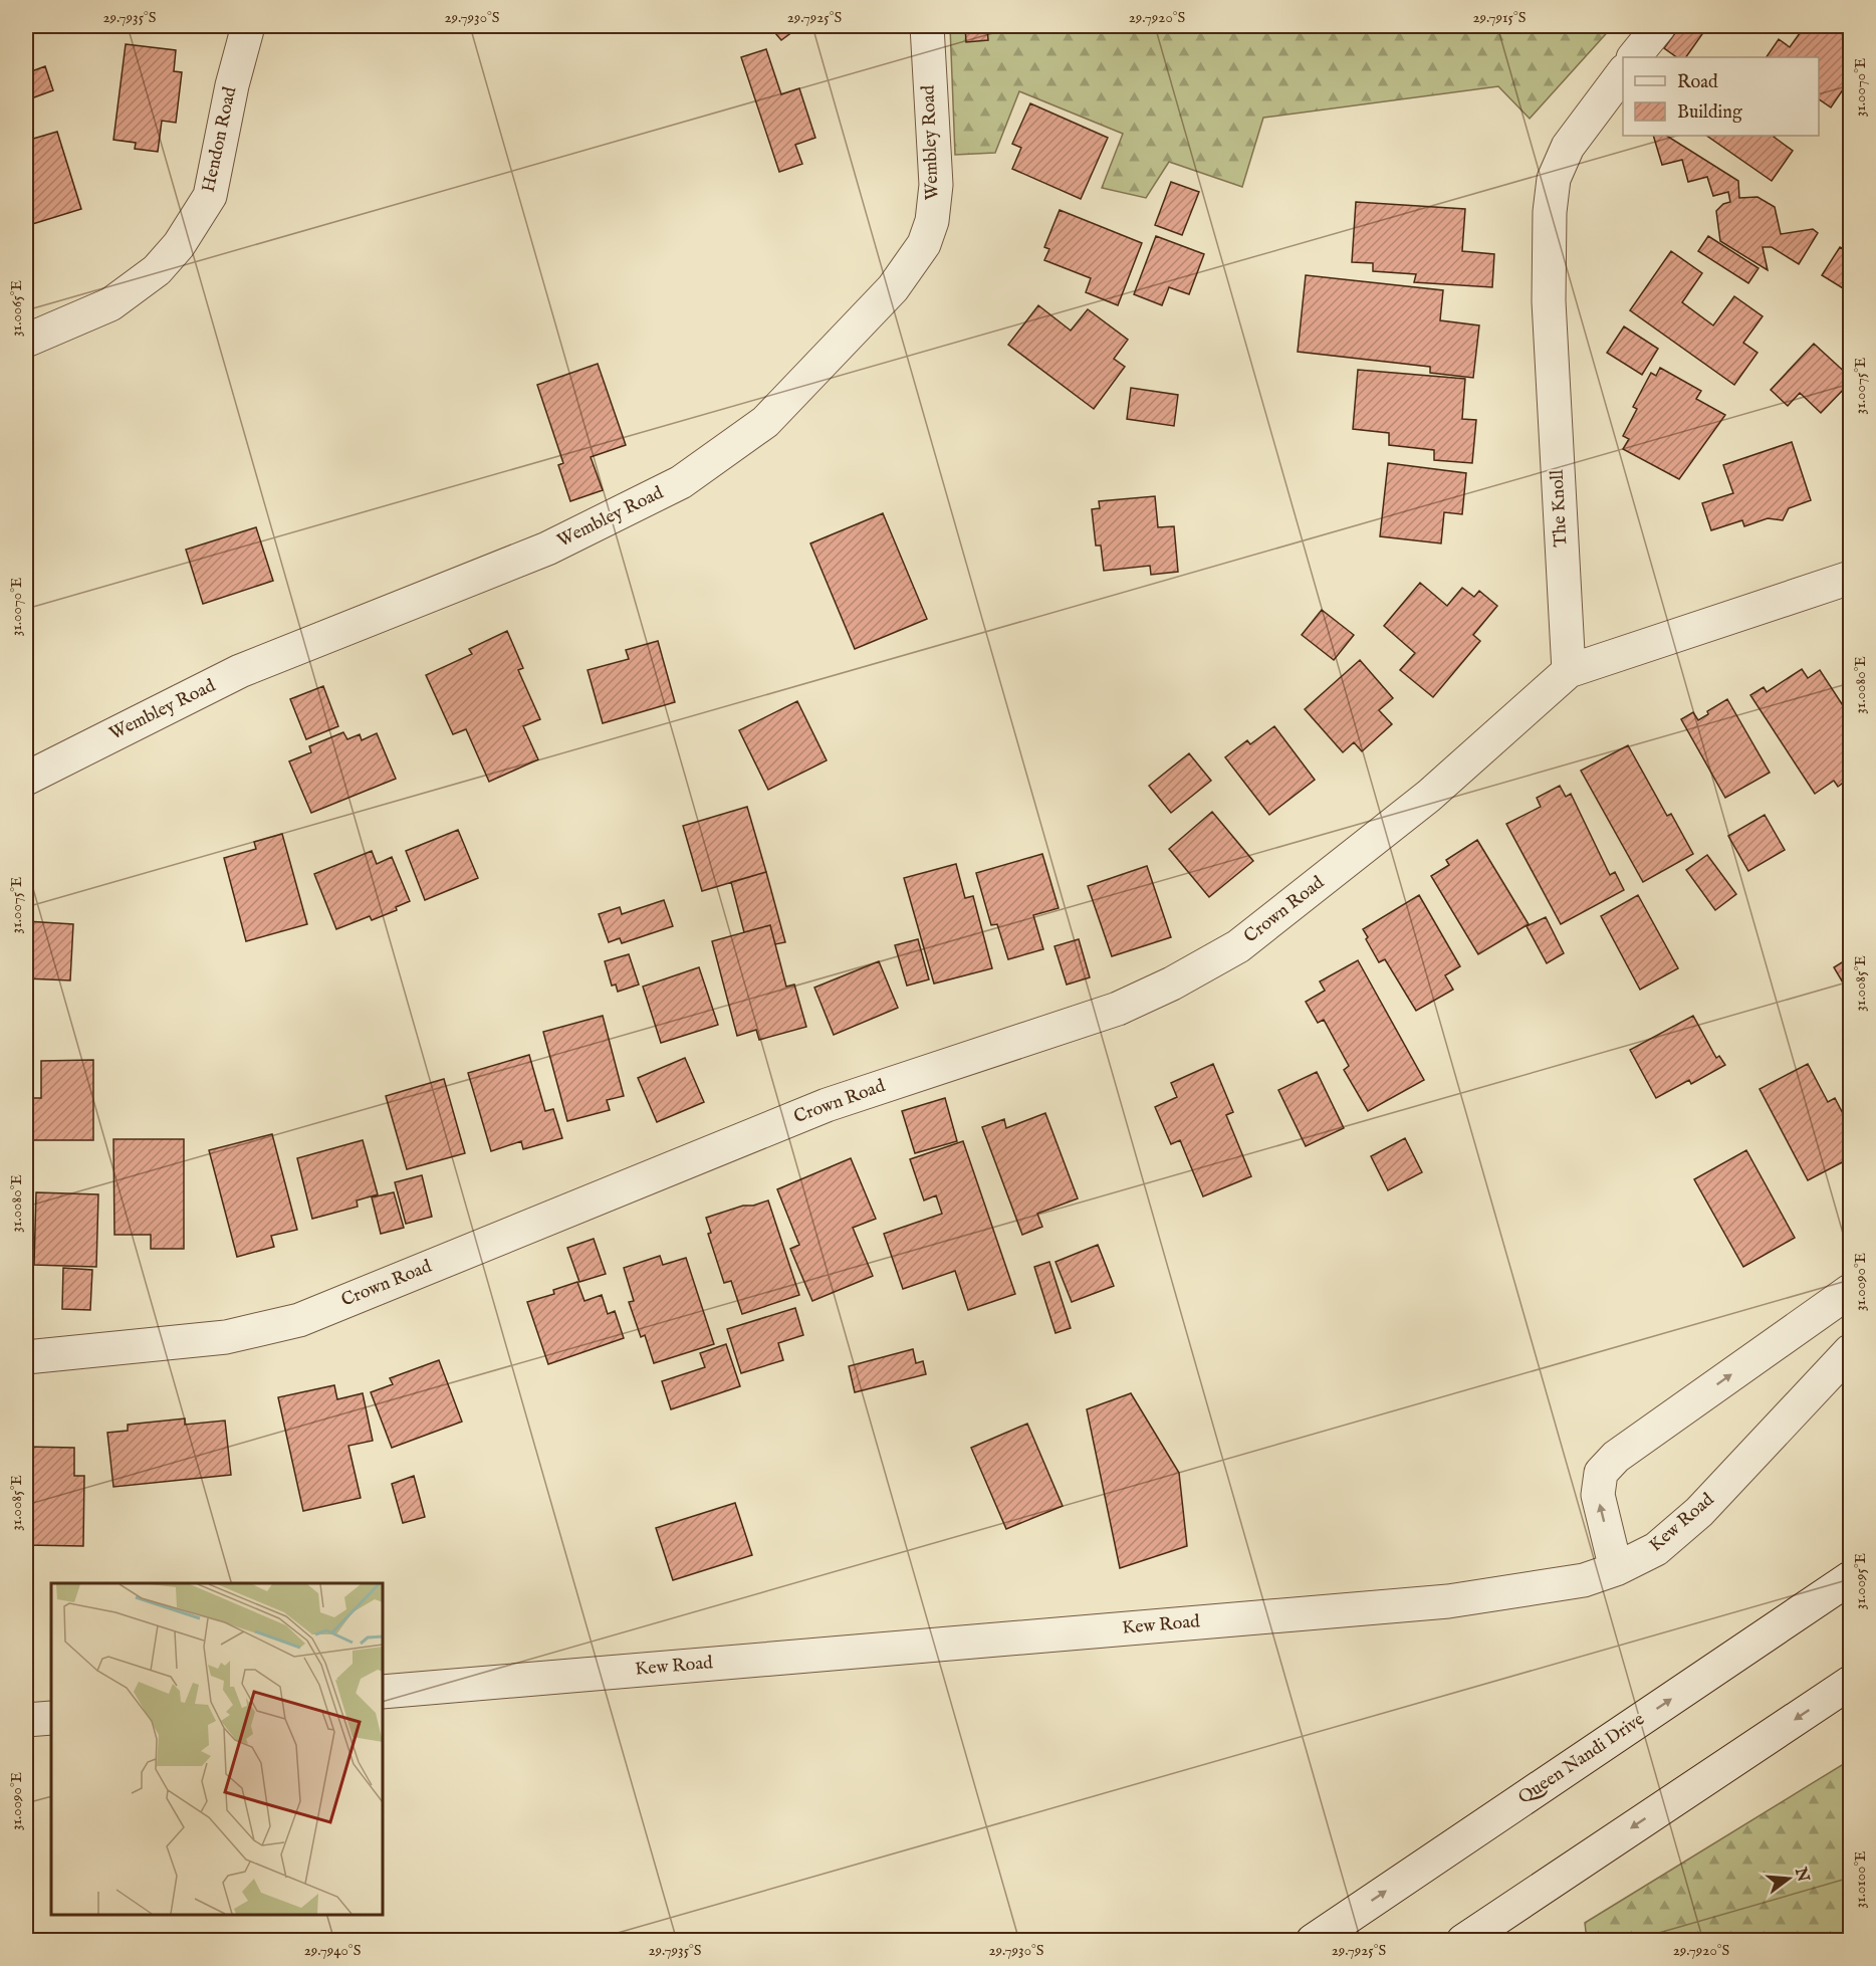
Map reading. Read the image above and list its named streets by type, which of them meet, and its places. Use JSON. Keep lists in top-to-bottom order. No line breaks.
{"streets":{"street":["Hendon Road","Wembley Road","The Knoll","Crown Road","Kew Road","Queen Nandi Drive"]},"crossings":[["The Knoll","Crown Road"]],"legend":["Road","Building"],"north":"right","coordinates":["29.7935°S","29.7930°S","29.7925°S","29.7920°S","29.7915°S","31.0070°E","31.0065°E","31.0075°E","31.0080°E","31.0085°E","31.0090°E","31.0095°E","31.0100°E","29.7940°S"]}
